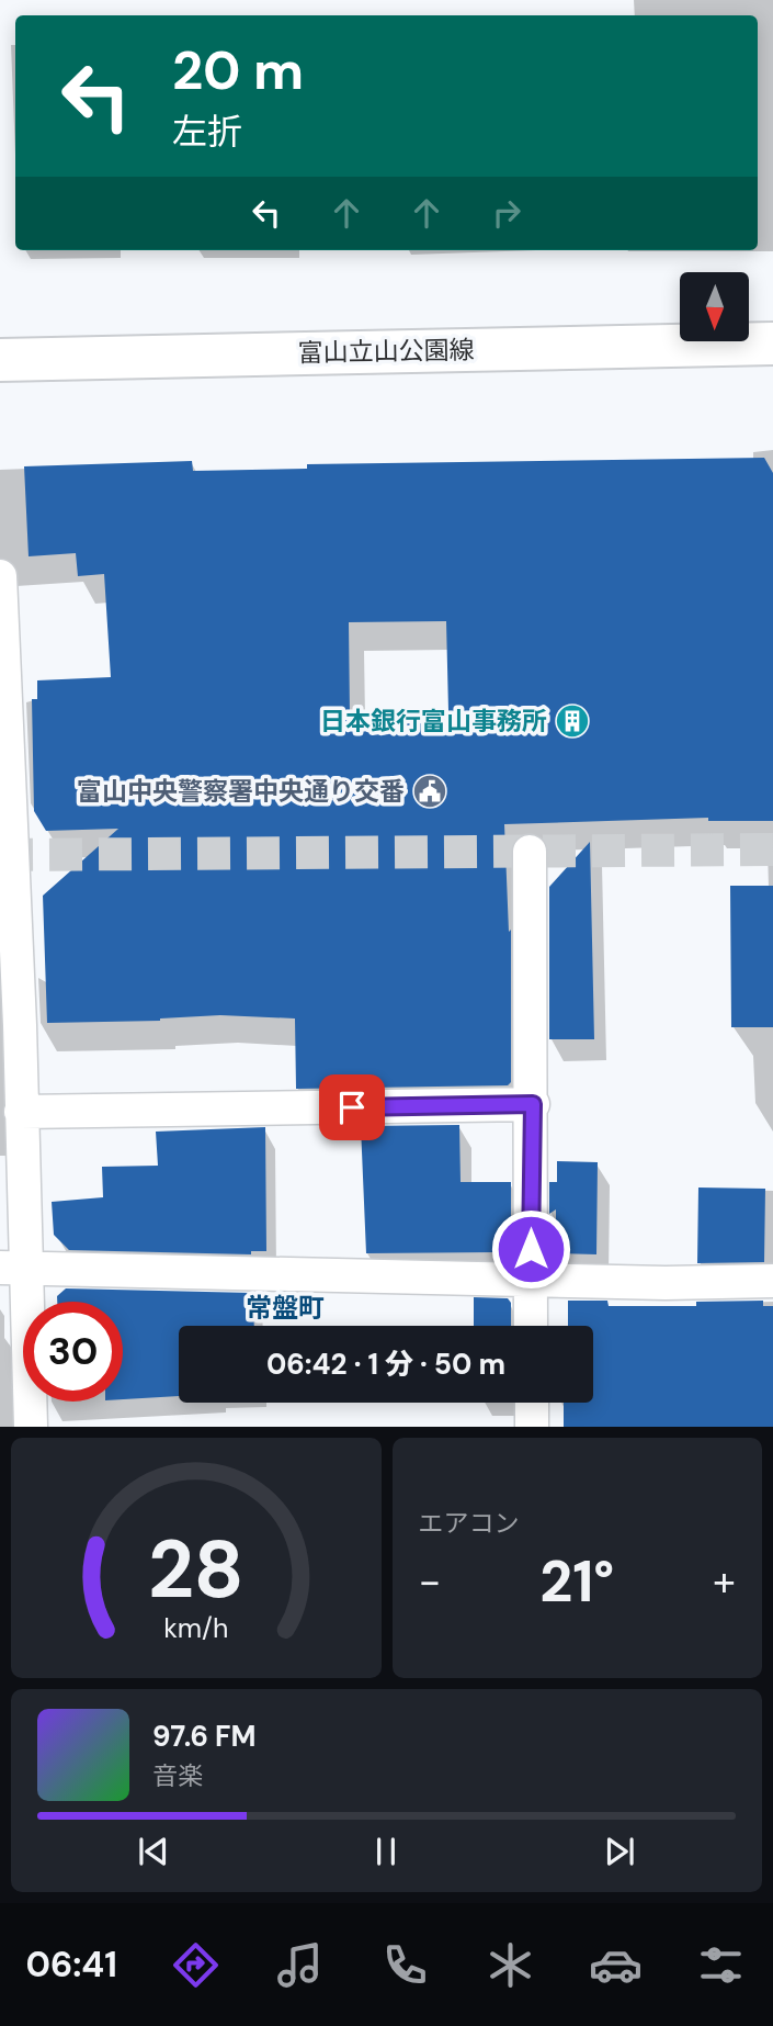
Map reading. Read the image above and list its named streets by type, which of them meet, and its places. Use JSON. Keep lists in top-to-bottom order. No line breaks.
{"streets":{"main road":["富山立山公園線"]},"districts":["常盤町"],"places":{"building":["日本銀行富山事務所"],"public building":["富山中央警察署中央通り交番"]},"north":"bottom","page":{"turn":["20 m","左折"],"limit":"30","trip":"06:42 · 1 分 · 50 m","tile":"エアコン","heat":["−","21°","+"],"song":["97.6 FM","音楽"],"tabs":"06:41","gauge":["28","km/h"]}}
